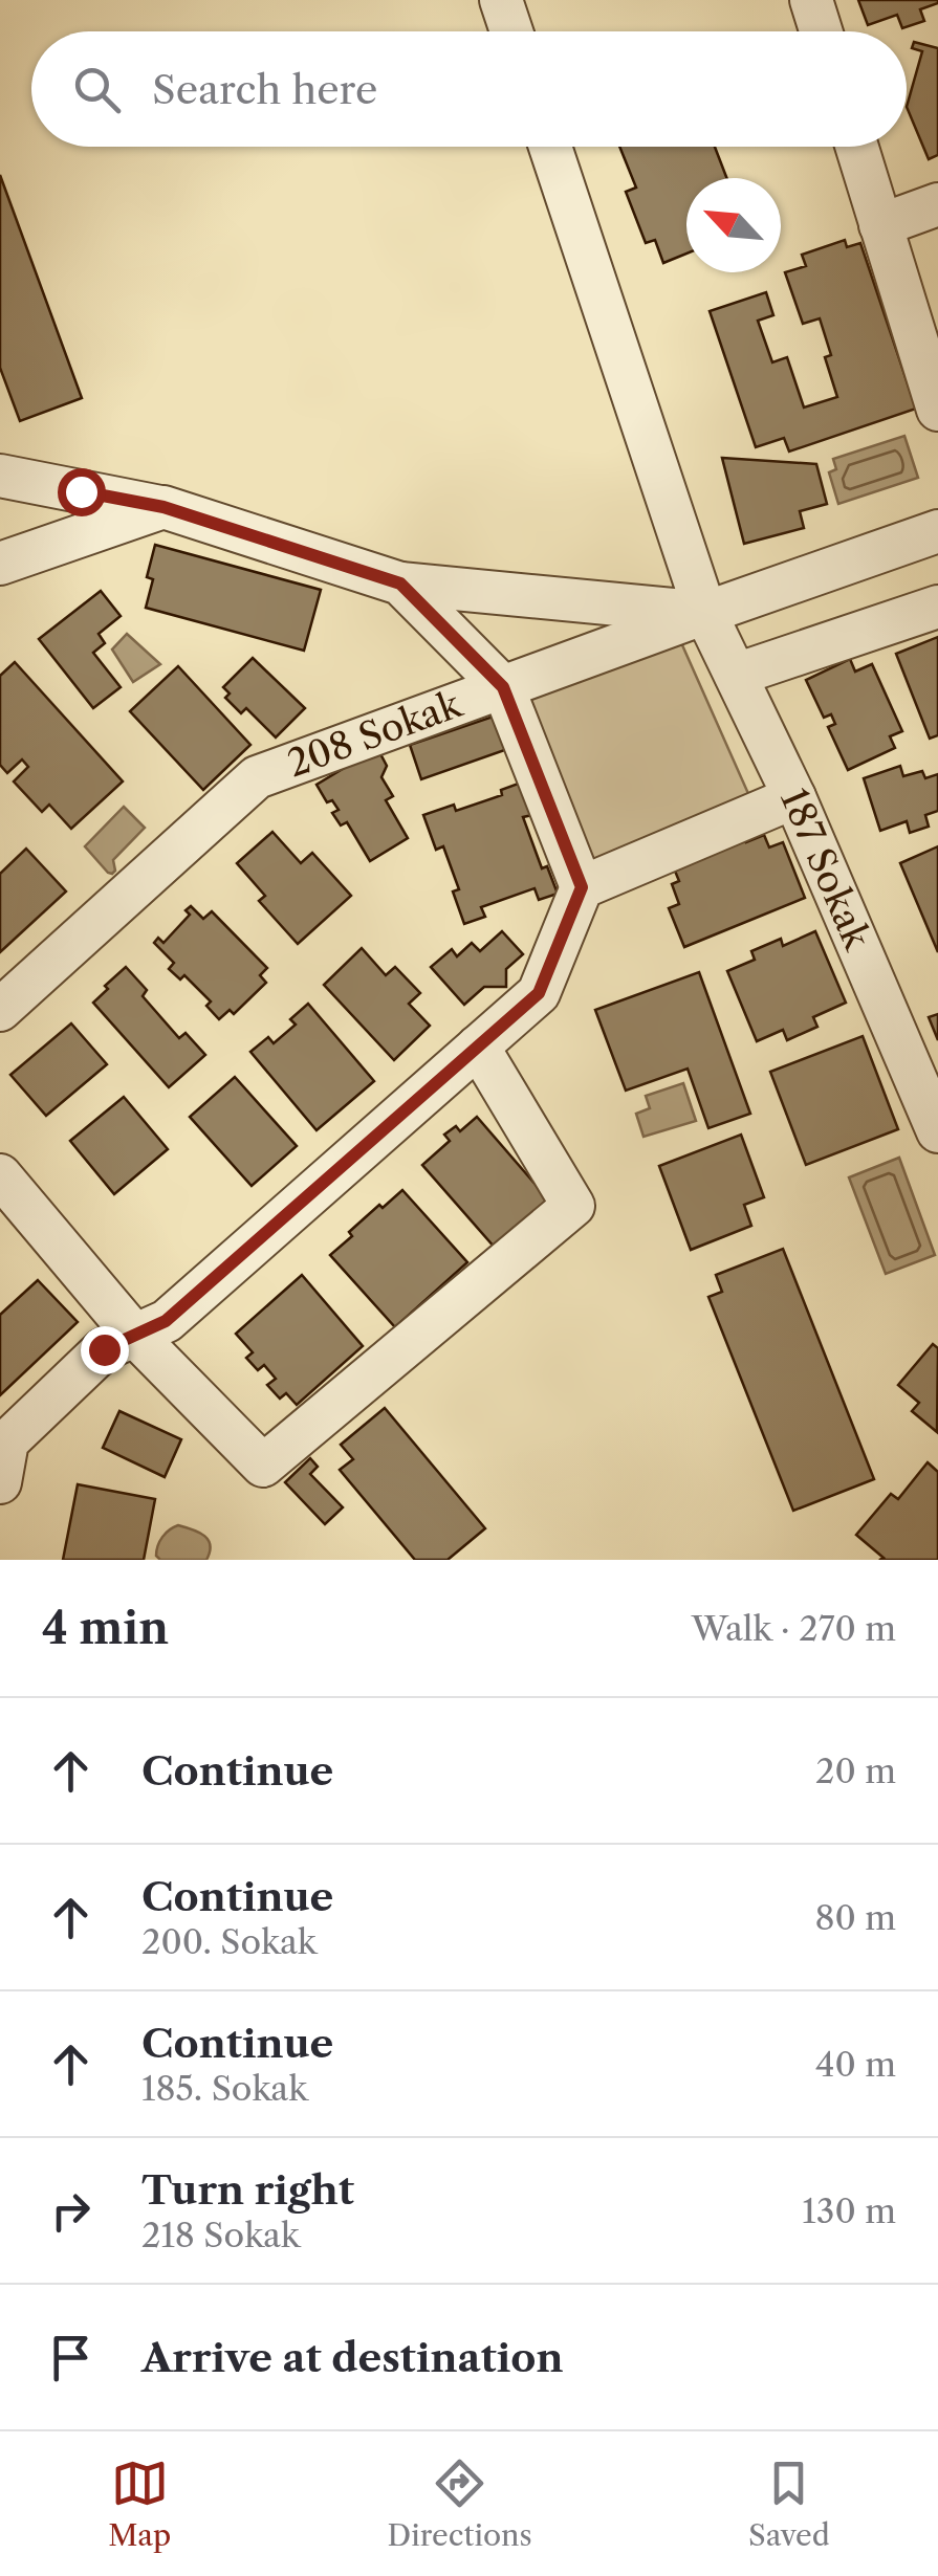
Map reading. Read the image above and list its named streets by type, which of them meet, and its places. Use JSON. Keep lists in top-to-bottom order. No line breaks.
{"streets":{"street":["208 Sokak","187 Sokak"]},"crossings":[["208 Sokak","187 Sokak"]],"north":"top left","page":{"search":"Search here","heading":["4 min","Walk · 270 m"],"list":[["Continue","20 m"],["Continue","200. Sokak","80 m"],["Continue","185. Sokak","40 m"],["Turn right","218 Sokak","130 m"],"Arrive at destination"],"nav":["Map","Directions","Saved"]}}
